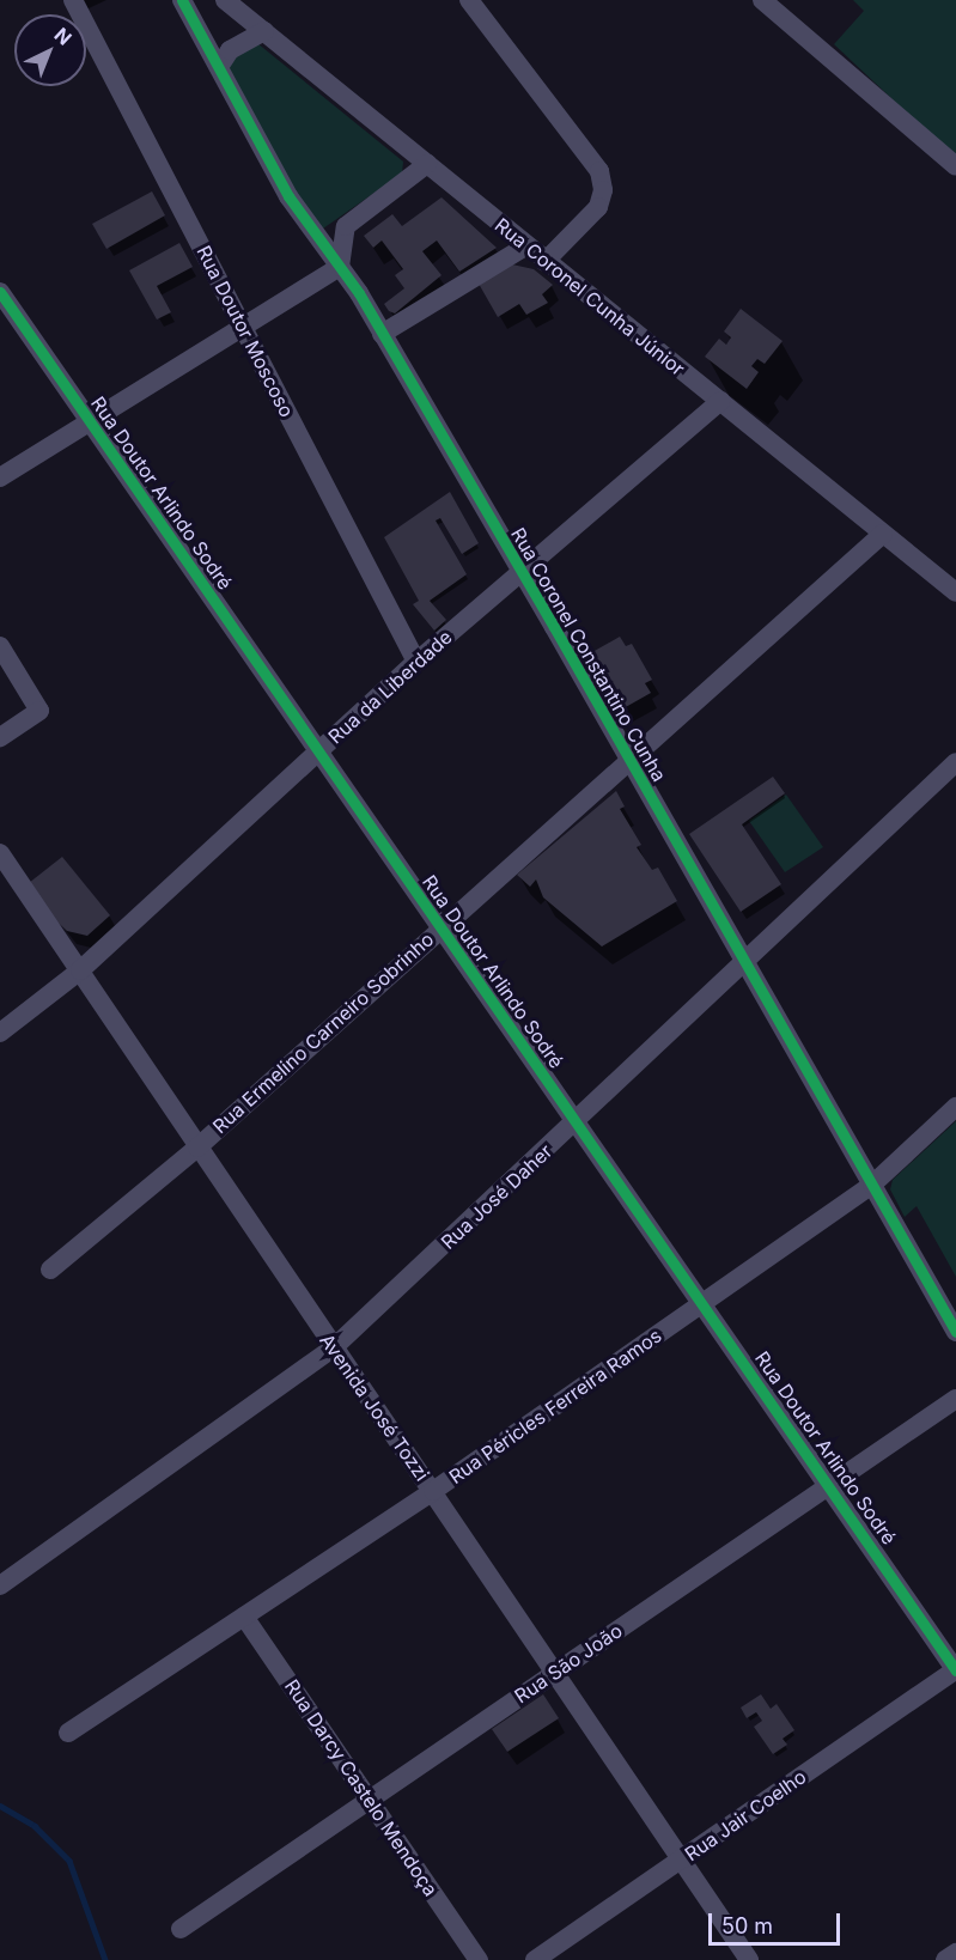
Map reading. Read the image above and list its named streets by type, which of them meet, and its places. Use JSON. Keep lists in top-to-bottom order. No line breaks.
{"streets":{"street":["Rua Coronel Cunha Júnior","Rua Doutor Moscoso","Rua Doutor Arlindo Sodré","Rua Coronel Constantino Cunha","Rua da Liberdade","Rua Ermelino Carneiro Sobrinho","Rua José Daher","Rua Péricles Ferreira Ramos","Avenida José Tozzi","Rua São João","Rua Darcy Castelo Mendoça","Rua Jair Coelho"]},"crossings":[["Rua Coronel Cunha Júnior","Rua da Liberdade"],["Rua Coronel Cunha Júnior","Rua Ermelino Carneiro Sobrinho"],["Rua Doutor Moscoso","Rua da Liberdade"],["Rua Doutor Arlindo Sodré","Rua da Liberdade"],["Rua Doutor Arlindo Sodré","Rua Ermelino Carneiro Sobrinho"],["Rua Doutor Arlindo Sodré","Rua José Daher"],["Rua Doutor Arlindo Sodré","Rua Péricles Ferreira Ramos"],["Rua Doutor Arlindo Sodré","Rua São João"],["Rua Doutor Arlindo Sodré","Rua Jair Coelho"],["Rua Coronel Constantino Cunha","Rua da Liberdade"],["Rua Coronel Constantino Cunha","Rua Ermelino Carneiro Sobrinho"],["Rua Coronel Constantino Cunha","Rua José Daher"],["Rua Coronel Constantino Cunha","Rua Péricles Ferreira Ramos"],["Rua da Liberdade","Avenida José Tozzi"],["Rua Ermelino Carneiro Sobrinho","Avenida José Tozzi"],["Rua José Daher","Avenida José Tozzi"],["Rua Péricles Ferreira Ramos","Avenida José Tozzi"],["Rua Péricles Ferreira Ramos","Rua Darcy Castelo Mendoça"],["Avenida José Tozzi","Rua São João"],["Avenida José Tozzi","Rua Jair Coelho"],["Rua São João","Rua Darcy Castelo Mendoça"]],"scale_bar":"50 m","north":"top right"}
